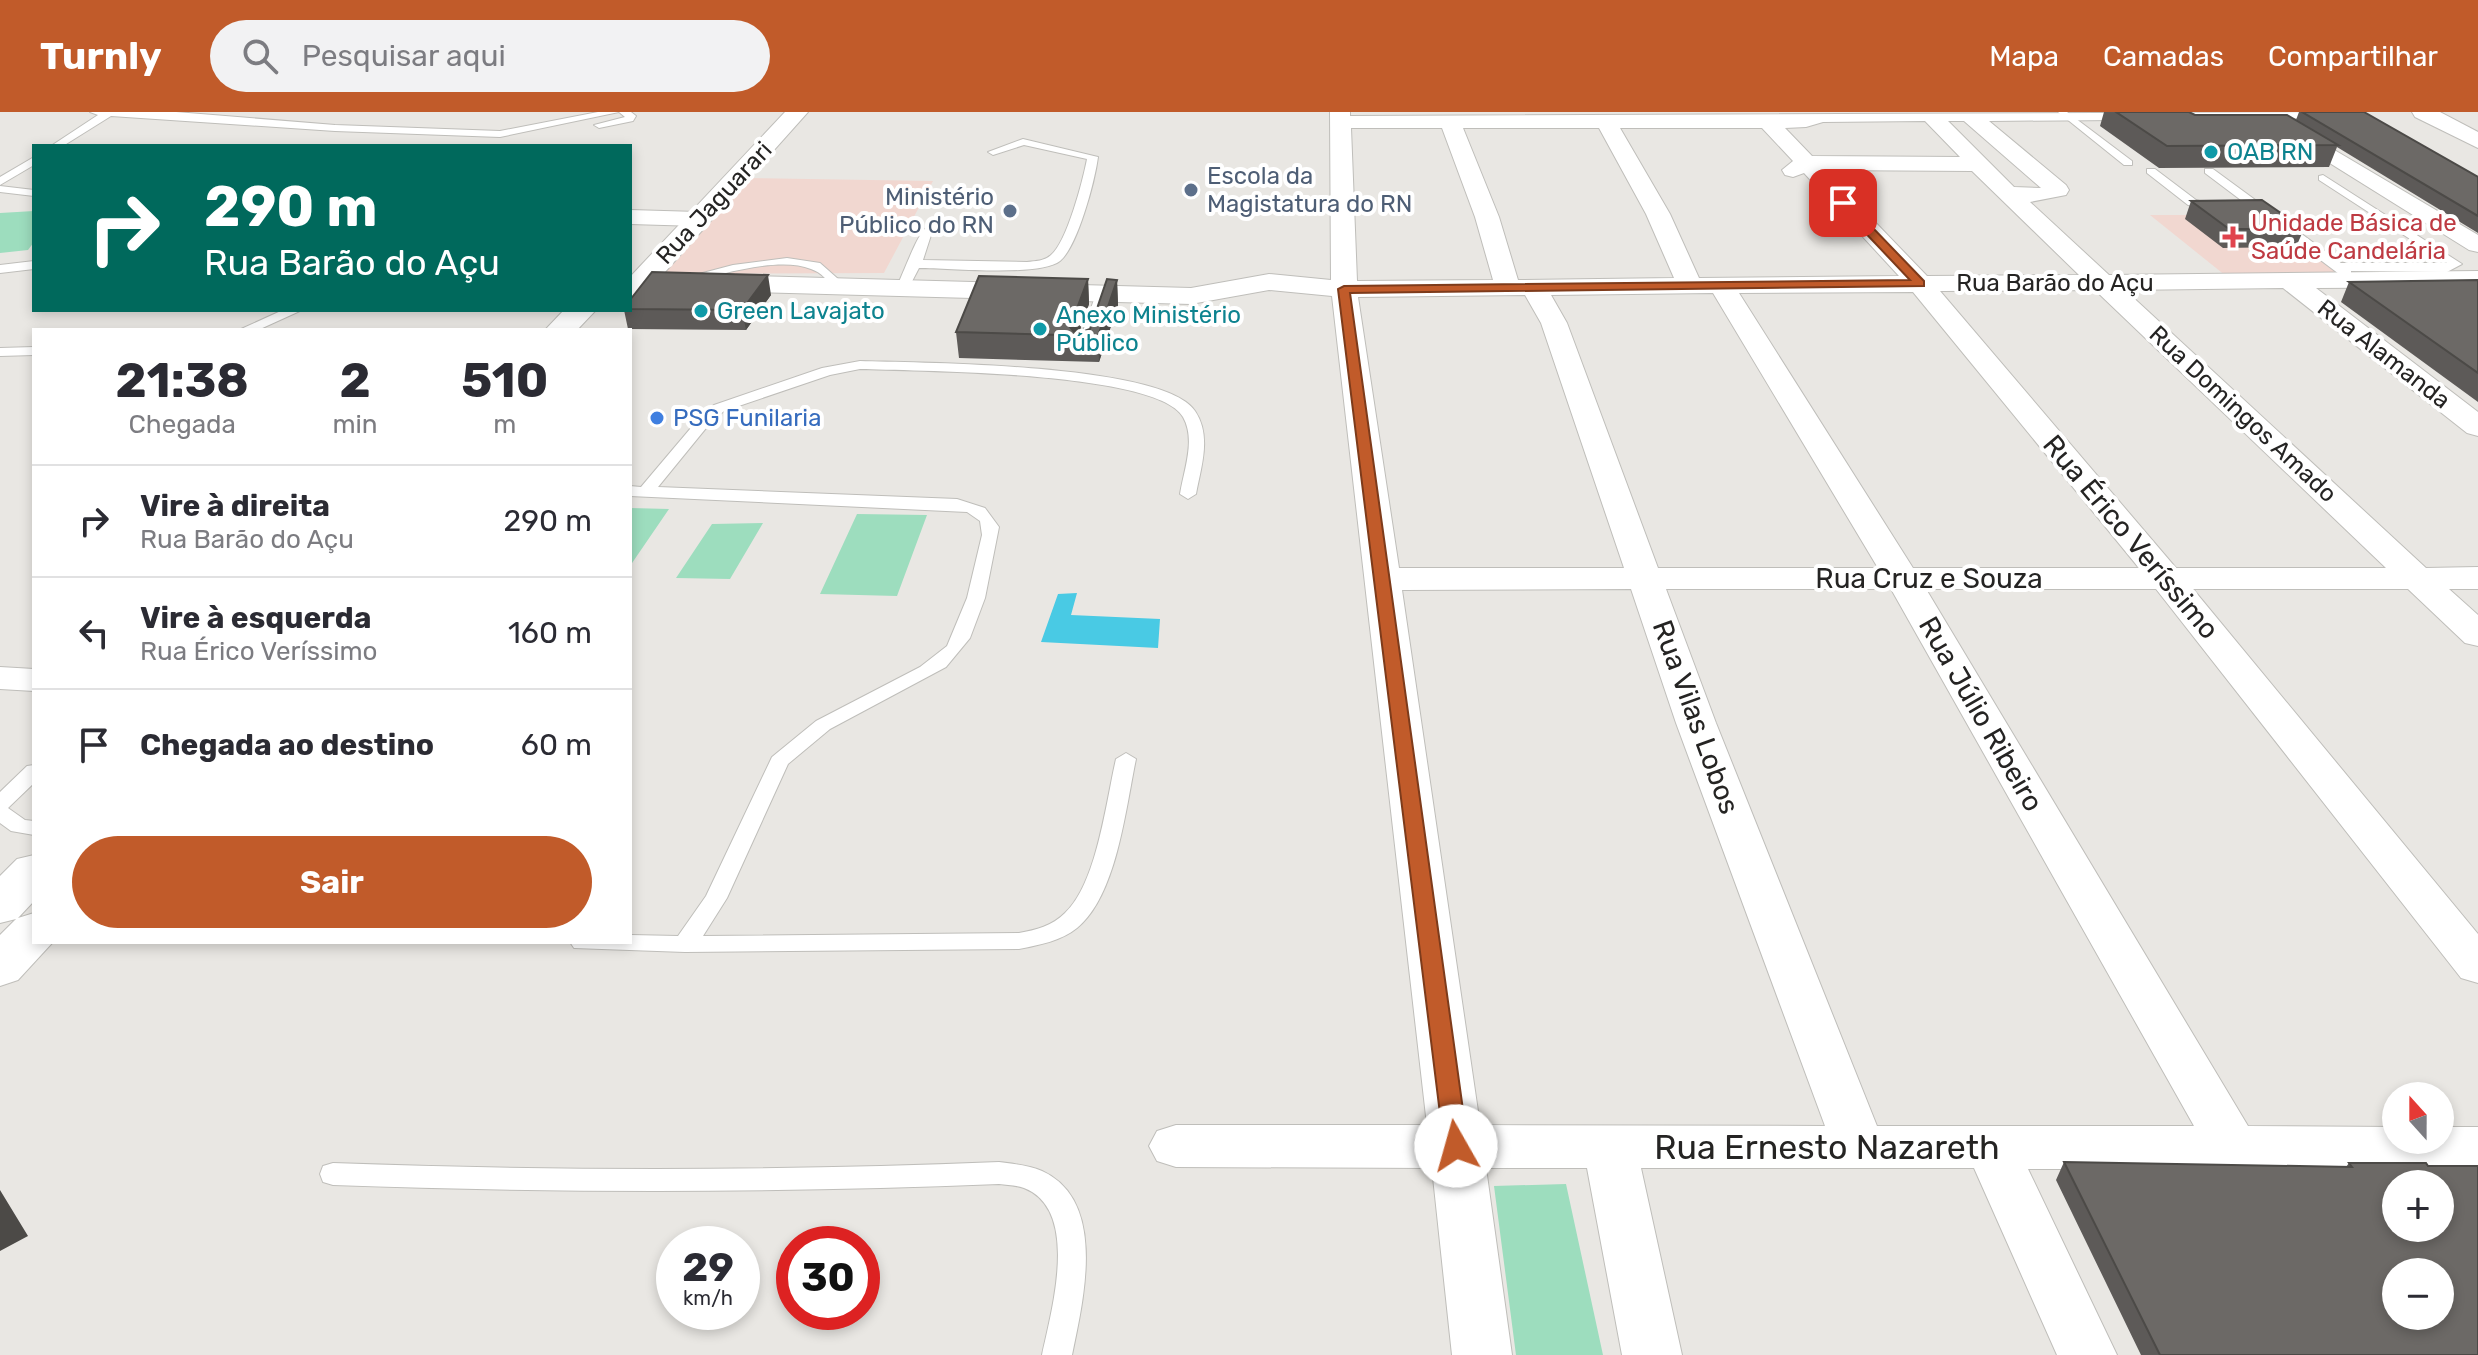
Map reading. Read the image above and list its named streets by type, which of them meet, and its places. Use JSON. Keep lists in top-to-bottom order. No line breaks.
{"streets":{"main road":["Rua Jaguarari"],"street":["Rua Barão do Açu","Rua Alamanda","Rua Domingos Amado","Rua Érico Veríssimo","Rua Cruz e Souza","Rua Júlio Ribeiro","Rua Vilas Lobos","Rua Ernesto Nazareth"]},"crossings":[["Rua Jaguarari","Rua Barão do Açu"],["Rua Barão do Açu","Rua Alamanda"],["Rua Barão do Açu","Rua Domingos Amado"],["Rua Barão do Açu","Rua Érico Veríssimo"],["Rua Barão do Açu","Rua Júlio Ribeiro"],["Rua Barão do Açu","Rua Vilas Lobos"],["Rua Domingos Amado","Rua Cruz e Souza"],["Rua Érico Veríssimo","Rua Cruz e Souza"],["Rua Cruz e Souza","Rua Júlio Ribeiro"],["Rua Cruz e Souza","Rua Vilas Lobos"],["Rua Júlio Ribeiro","Rua Ernesto Nazareth"],["Rua Vilas Lobos","Rua Ernesto Nazareth"]],"places":{"other":["OAB RN","Escola da Magistatura do RN","Ministério Público do RN","Green Lavajato","Anexo Ministério Público","PSG Funilaria"],"health":["Unidade Básica de Saúde Candelária"]},"north":"top","page":{"header":"Turnly","search":"Pesquisar aqui","nav":["Mapa","Camadas","Compartilhar"],"turn":["290 m","Rua Barão do Açu"],"eta":["21:38","Chegada","2","min","510","m"],"list":[{"name":"Vire à direita","note":"Rua Barão do Açu","value":"290 m"},{"name":"Vire à esquerda","note":"Rua Érico Veríssimo","value":"160 m"},{"name":"Chegada ao destino","value":"60 m"}],"buttons":"Sair","map_buttons":["+","−"],"speed":"29 km/h","limit":"30"}}
